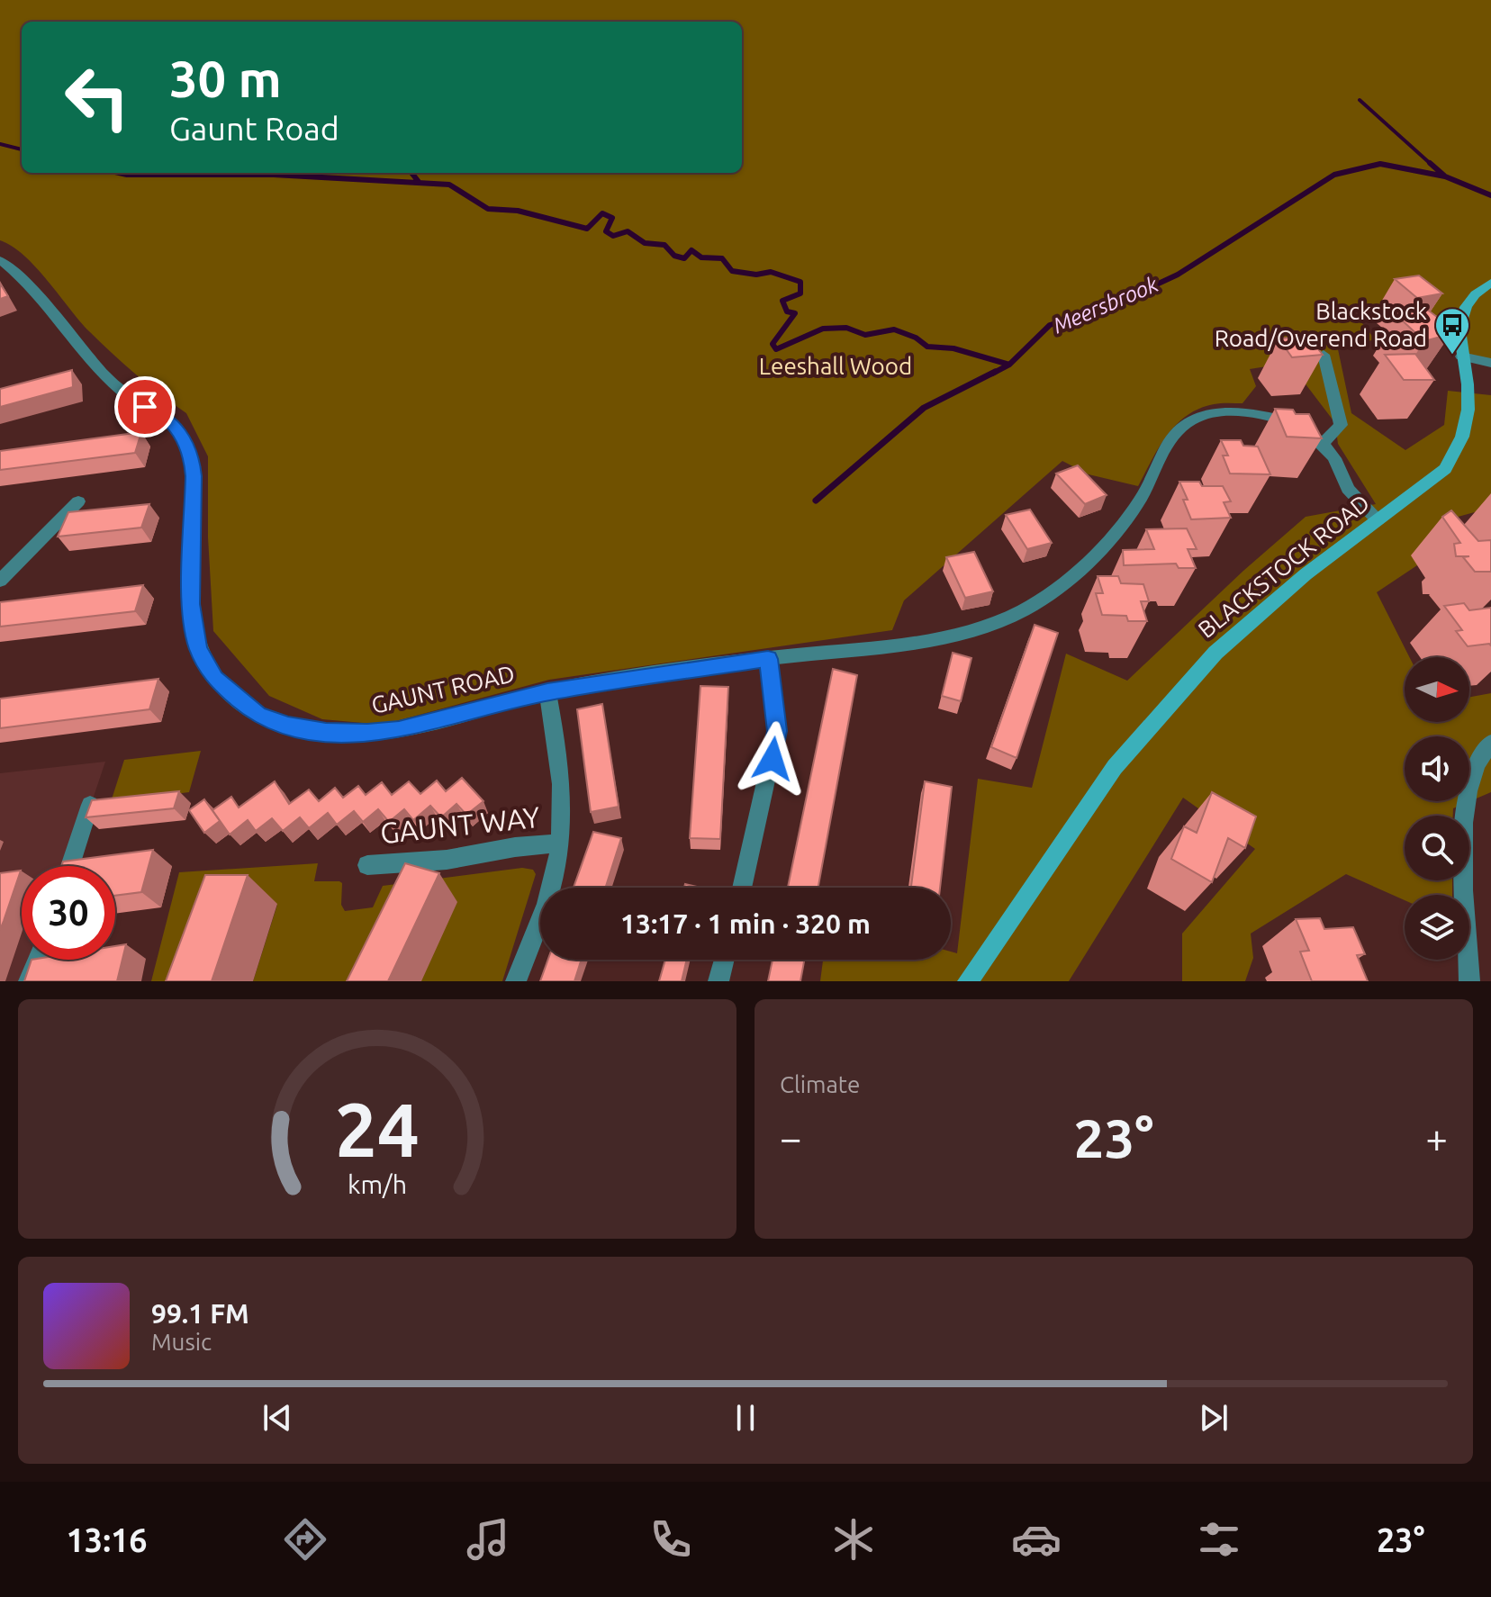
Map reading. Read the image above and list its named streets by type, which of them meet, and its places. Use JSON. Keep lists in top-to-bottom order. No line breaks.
{"streets":{"street":["BLACKSTOCK ROAD","GAUNT ROAD","GAUNT WAY"]},"crossings":[["BLACKSTOCK ROAD","GAUNT ROAD"],["GAUNT ROAD","GAUNT WAY"]],"water":["Meersbrook"],"parks":["Leeshall Wood"],"places":{"bus stop":["Blackstock Road/Overend Road"]},"north":"right","page":{"turn":["30 m","Gaunt Road"],"limit":"30","trip":"13:17 · 1 min · 320 m","tile":"Climate","heat":["−","23°","+"],"song":["99.1 FM","Music"],"tabs":["13:16","23°"],"gauge":["24","km/h"]}}
